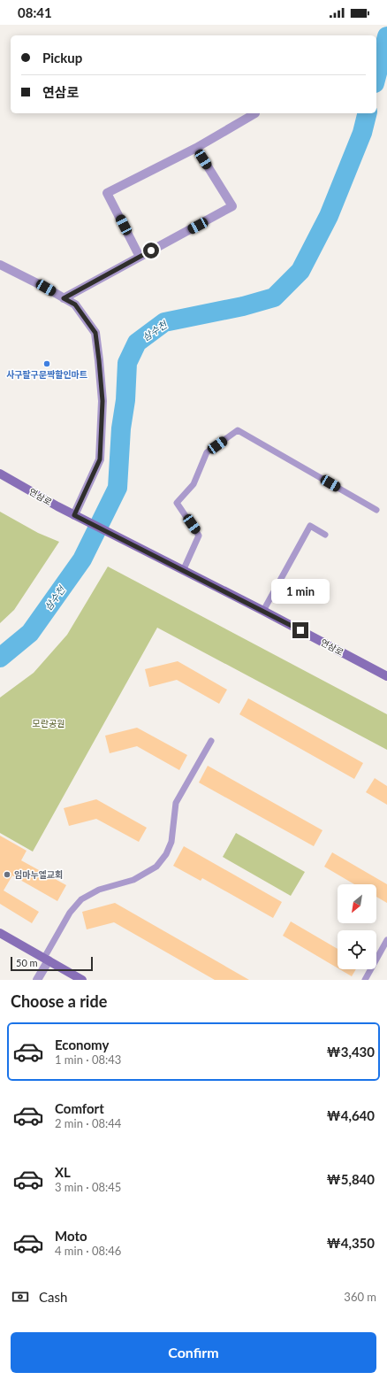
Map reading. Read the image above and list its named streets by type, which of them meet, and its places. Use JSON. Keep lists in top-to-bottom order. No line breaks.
{"streets":{"main road":["연삼로"]},"water":["삼수천"],"parks":["모란공원"],"places":["사구팔구문짝할인마트","임마누엘교회"],"scale_bar":"50 m","north":"bottom left","page":{"status":"08:41","banner":["Pickup","연삼로"],"bubble":"1 min","scale":"50 m","heading":"Choose a ride","list":[{"name":"Economy","note":"1 min · 08:43","value":"₩3,430"},{"name":"Comfort","note":"2 min · 08:44","value":"₩4,640"},{"name":"XL","note":"3 min · 08:45","value":"₩5,840"},{"name":"Moto","note":"4 min · 08:46","value":"₩4,350"}],"pay":["Cash","360 m"],"buttons":"Confirm"}}
